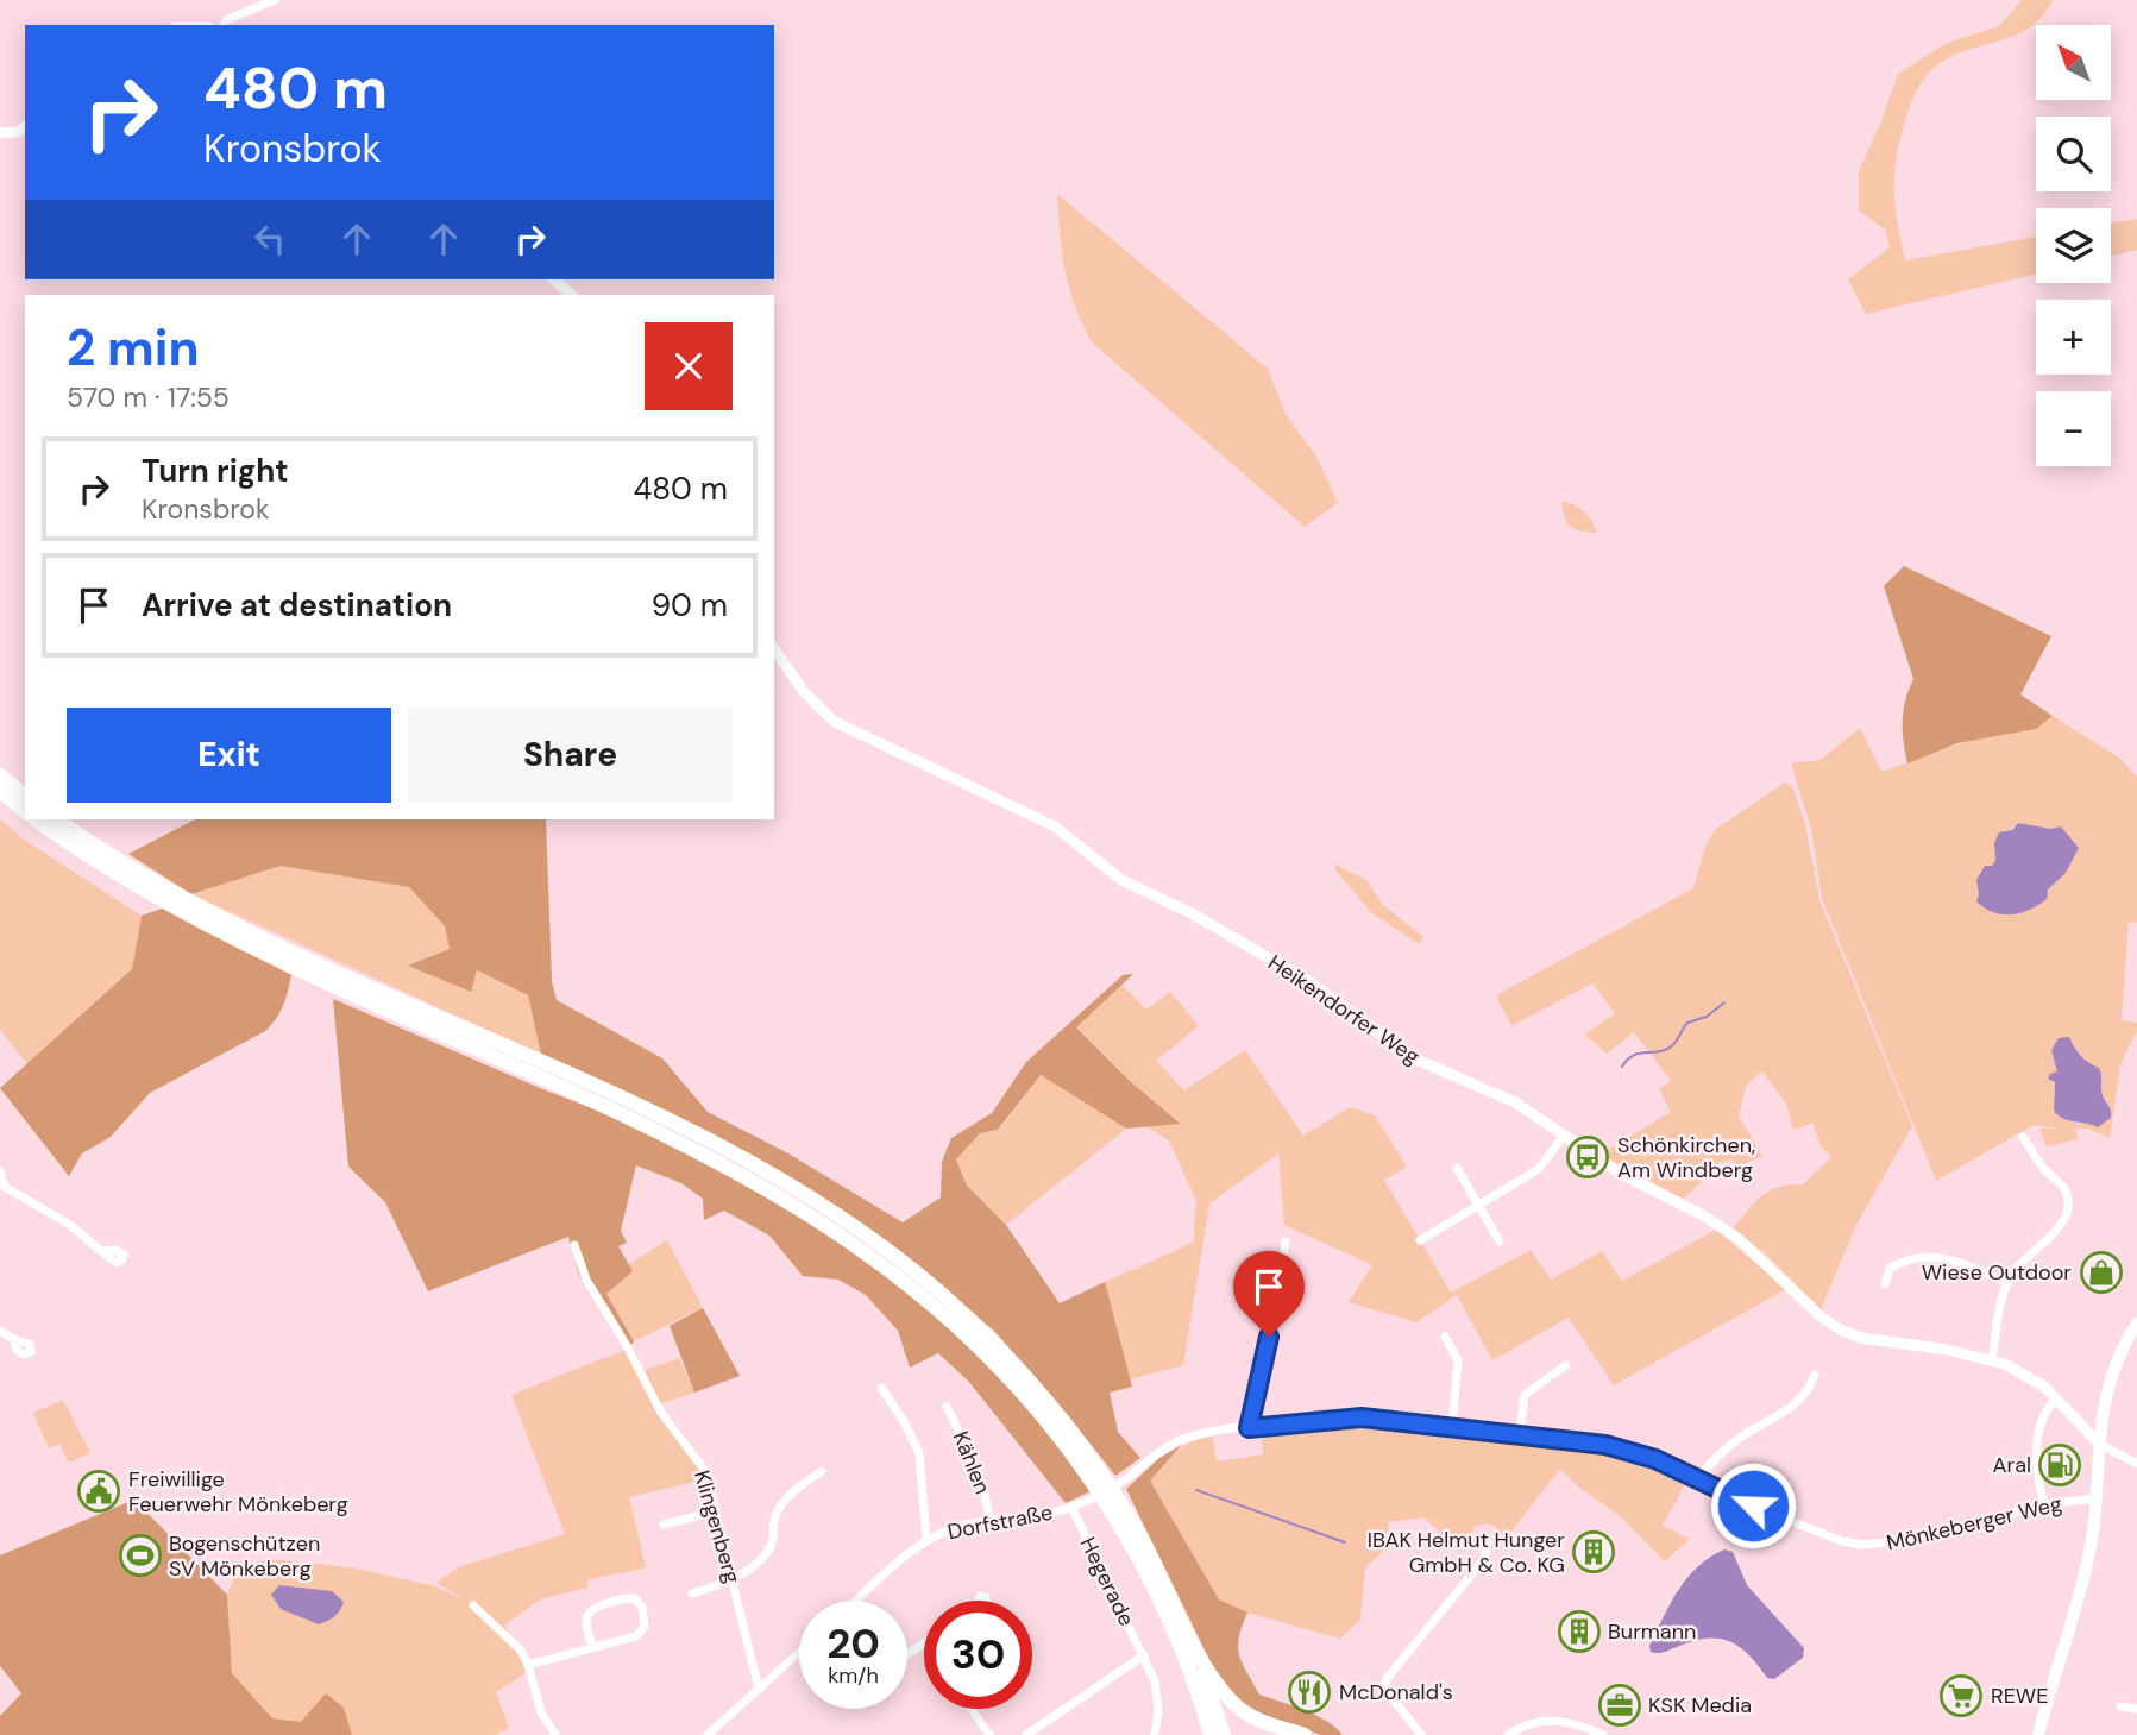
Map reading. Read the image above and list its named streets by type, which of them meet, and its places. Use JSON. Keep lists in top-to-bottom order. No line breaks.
{"streets":{"street":["Heikendorfer Weg","Kählen","Dorfstraße","Mönkeberger Weg","Klingenberg","Hegerade"]},"crossings":[["Kählen","Dorfstraße"],["Dorfstraße","Mönkeberger Weg"],["Dorfstraße","Hegerade"]],"places":{"bus stop":["Schönkirchen, Am Windberg"],"shop":["Wiese Outdoor"],"fuel station":["Aral"],"public building":["Freiwillige Feuerwehr Mönkeberg"],"building":["IBAK Helmut Hunger GmbH & Co. KG","Burmann"],"sports":["Bogenschützen SV Mönkeberg"],"restaurant":["McDonald's"],"supermarket":["REWE"],"office":["KSK Media"]},"north":"top left","page":{"map_buttons":["+","−"],"turn":["480 m","Kronsbrok"],"heading":["2 min","570 m · 17:55"],"list":[{"name":"Turn right","note":"Kronsbrok","value":"480 m"},{"name":"Arrive at destination","value":"90 m"}],"buttons":["Exit","Share"],"speed":"20 km/h","limit":"30"}}
